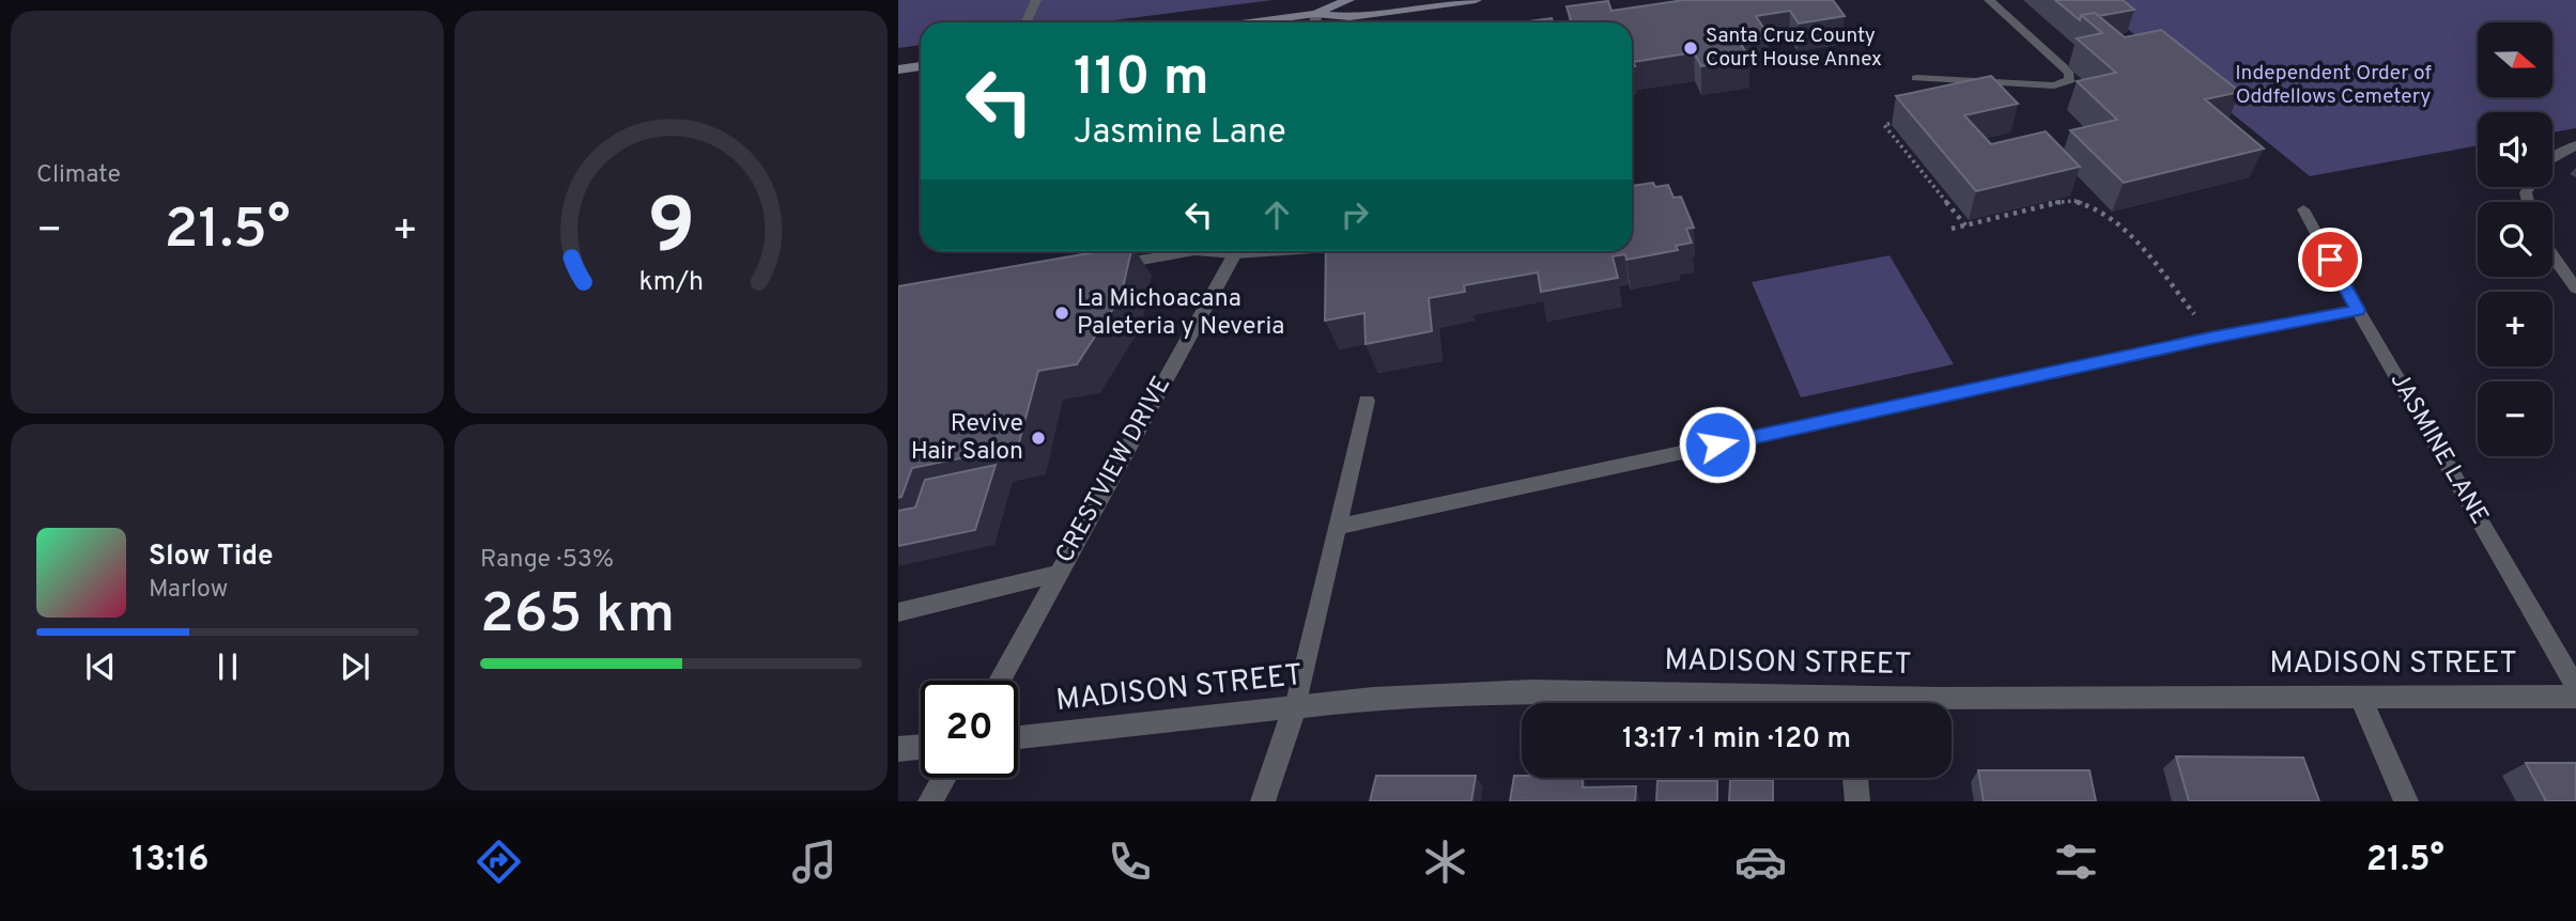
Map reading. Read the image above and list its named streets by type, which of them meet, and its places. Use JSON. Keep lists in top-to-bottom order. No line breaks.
{"streets":{"street":["CRESTVIEW DRIVE","MADISON STREET"],"lane":["JASMINE LANE"]},"parks":["Independent Order of Oddfellows Cemetery"],"places":["Santa Cruz County Court House Annex","La Michoacana Paleteria y Neveria","Revive Hair Salon"],"north":"right","page":{"tile":["Climate",["Range · 53%","265 km"]],"map_buttons":["+","−"],"turn":["110 m","Jasmine Lane"],"heat":["−","21.5°","+"],"song":["Slow Tide","Marlow"],"limit":"20","trip":"13:17 · 1 min · 120 m","tabs":["13:16","21.5°"],"gauge":["9","km/h"]}}
